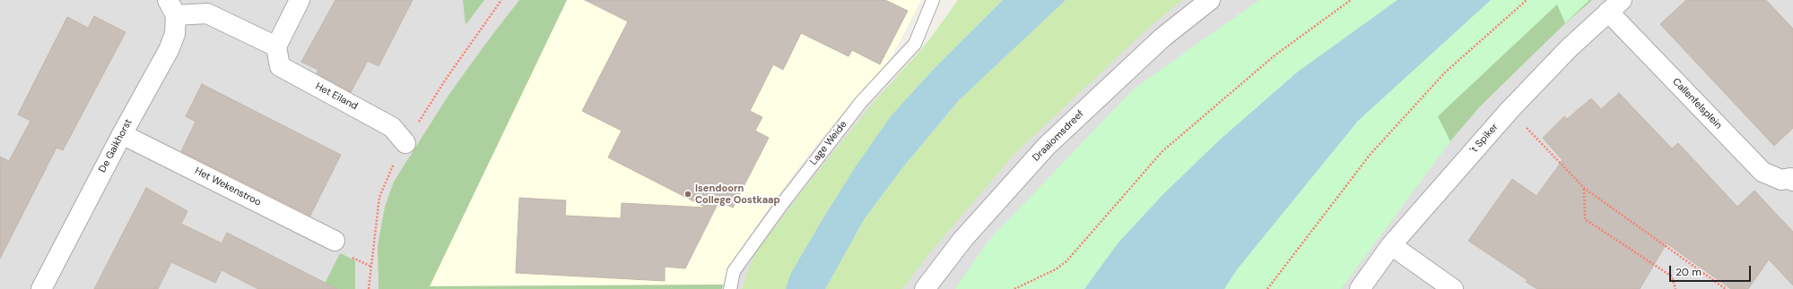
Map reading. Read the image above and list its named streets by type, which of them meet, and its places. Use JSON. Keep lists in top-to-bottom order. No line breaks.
{"streets":{"street":["Het Eiland","Callenfelsplein","Draaiomsdreef","'t Spiker","De Gaikhorst","Het Wekenstroo"],"lane":["Lage Weide"]},"crossings":[["Callenfelsplein","'t Spiker"],["De Gaikhorst","Het Wekenstroo"]],"places":["Isendoorn College Oostkaap"],"scale_bar":"20 m"}
